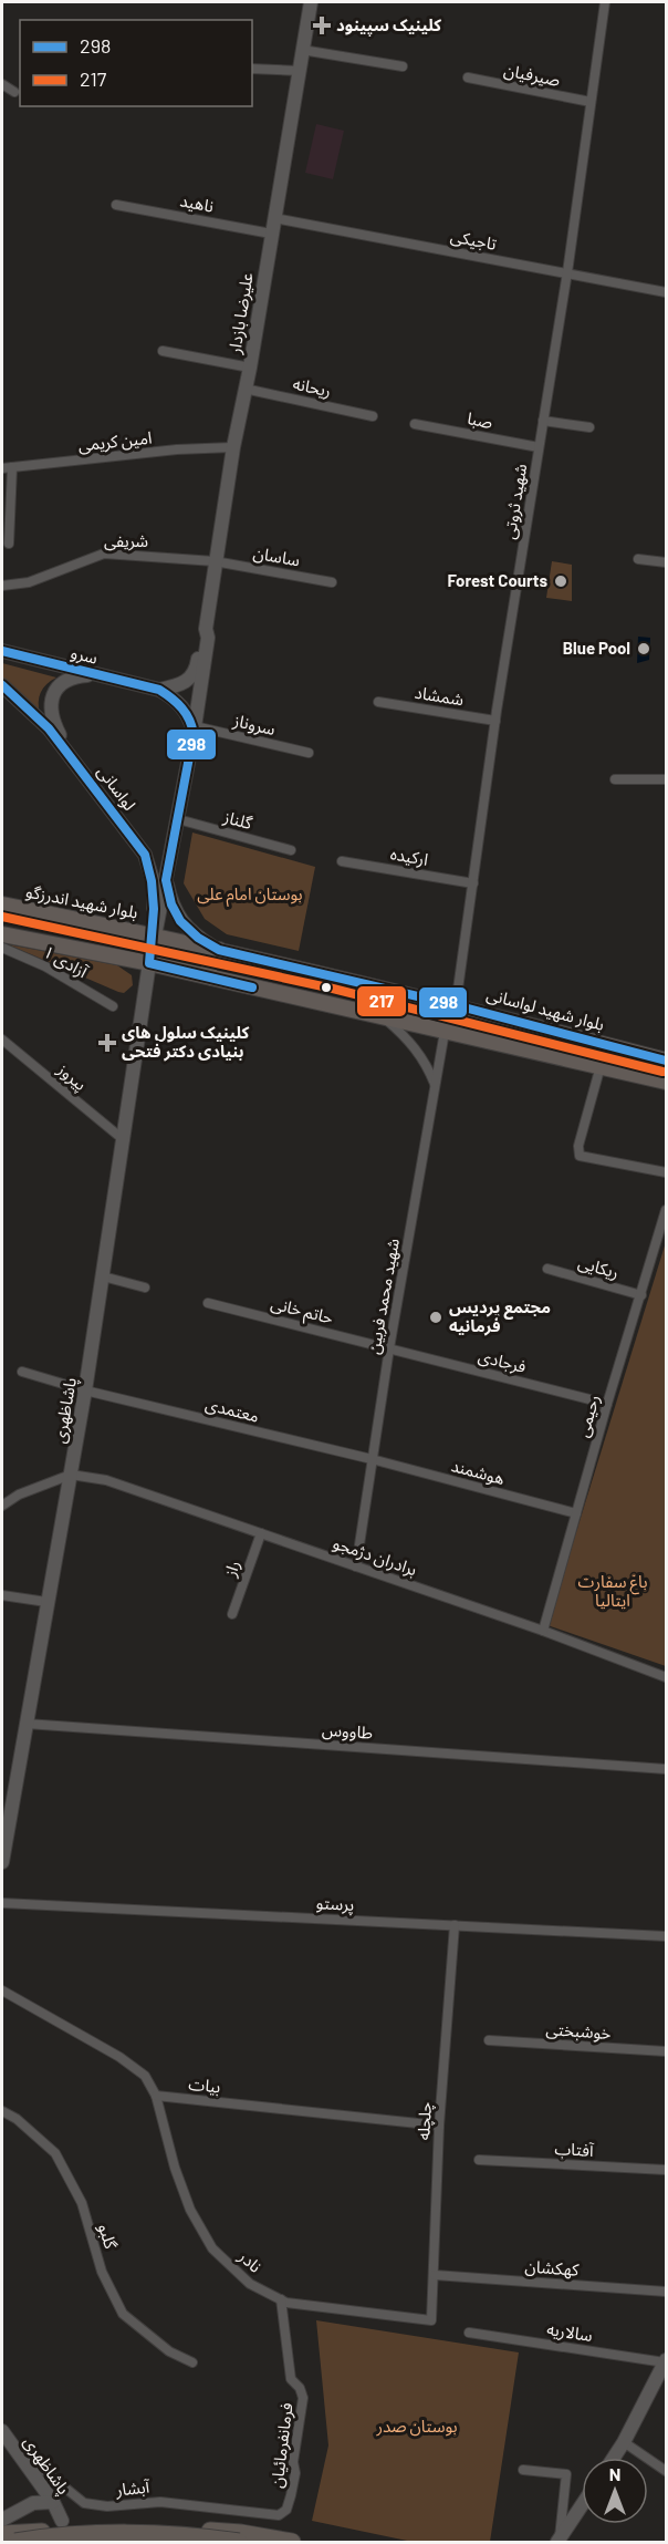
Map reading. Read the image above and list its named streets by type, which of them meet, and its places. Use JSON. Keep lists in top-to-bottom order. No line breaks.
{"streets":{"main road":["علیرضا بازدار","سرو","لواسانی","بلوار شهید اندرزگو","بلوار شهید لواسانی","پاشاظهری"],"street":["صیرفیان","ناهید","تاجیکی","ریحانه","صبا","امین کریمی","شهید ثروتی","شریفی","ساسان","شمشاد","سروناز","گلناز","ارکیده","آزادی ۱","پیروز","ریکایی","شهید محمد فربین","حاتم خانی","فرجادی","معتمدی","رحیمی","هوشمند","برادران دژمجو","راز","طاووس","پرستو","خوشبختی","بیات","چلچله","آفتاب","گلبو","نادر","کهکشان","سالاریه","فرمانفرمائیان","آبشار"]},"crossings":[["صیرفیان","شهید ثروتی"],["ناهید","علیرضا بازدار"],["تاجیکی","علیرضا بازدار"],["تاجیکی","شهید ثروتی"],["علیرضا بازدار","ریحانه"],["علیرضا بازدار","امین کریمی"],["علیرضا بازدار","شریفی"],["علیرضا بازدار","ساسان"],["علیرضا بازدار","سرو"],["علیرضا بازدار","سروناز"],["علیرضا بازدار","لواسانی"],["علیرضا بازدار","گلناز"],["علیرضا بازدار","بلوار شهید اندرزگو"],["صبا","شهید ثروتی"],["شهید ثروتی","شمشاد"],["شهید ثروتی","ارکیده"],["شهید ثروتی","بلوار شهید لواسانی"],["شریفی","ساسان"],["لواسانی","بلوار شهید اندرزگو"],["بلوار شهید اندرزگو","بلوار شهید لواسانی"],["پیروز","پاشاظهری"],["ریکایی","رحیمی"],["شهید محمد فربین","حاتم خانی"],["شهید محمد فربین","فرجادی"],["شهید محمد فربین","معتمدی"],["شهید محمد فربین","هوشمند"],["شهید محمد فربین","برادران دژمجو"],["حاتم خانی","فرجادی"],["فرجادی","رحیمی"],["پاشاظهری","معتمدی"],["پاشاظهری","برادران دژمجو"],["پاشاظهری","طاووس"],["پاشاظهری","آبشار"],["معتمدی","هوشمند"],["رحیمی","هوشمند"],["رحیمی","برادران دژمجو"],["برادران دژمجو","راز"],["پرستو","چلچله"],["بیات","چلچله"],["بیات","نادر"],["چلچله","نادر"],["چلچله","کهکشان"],["نادر","فرمانفرمائیان"],["فرمانفرمائیان","آبشار"]],"parks":["بوستان امام علی","باغ سفارت ایتالیا","بوستان صدر"],"places":{"health":["کلینیک سپینود","کلینیک سلول های بنیادی دکتر فتحی"],"other":["Forest Courts","Blue Pool","مجتمع پردیس فرمانیه"]},"lines":["transit line 298","transit line 217"],"legend":["298","217"],"north":"top"}
